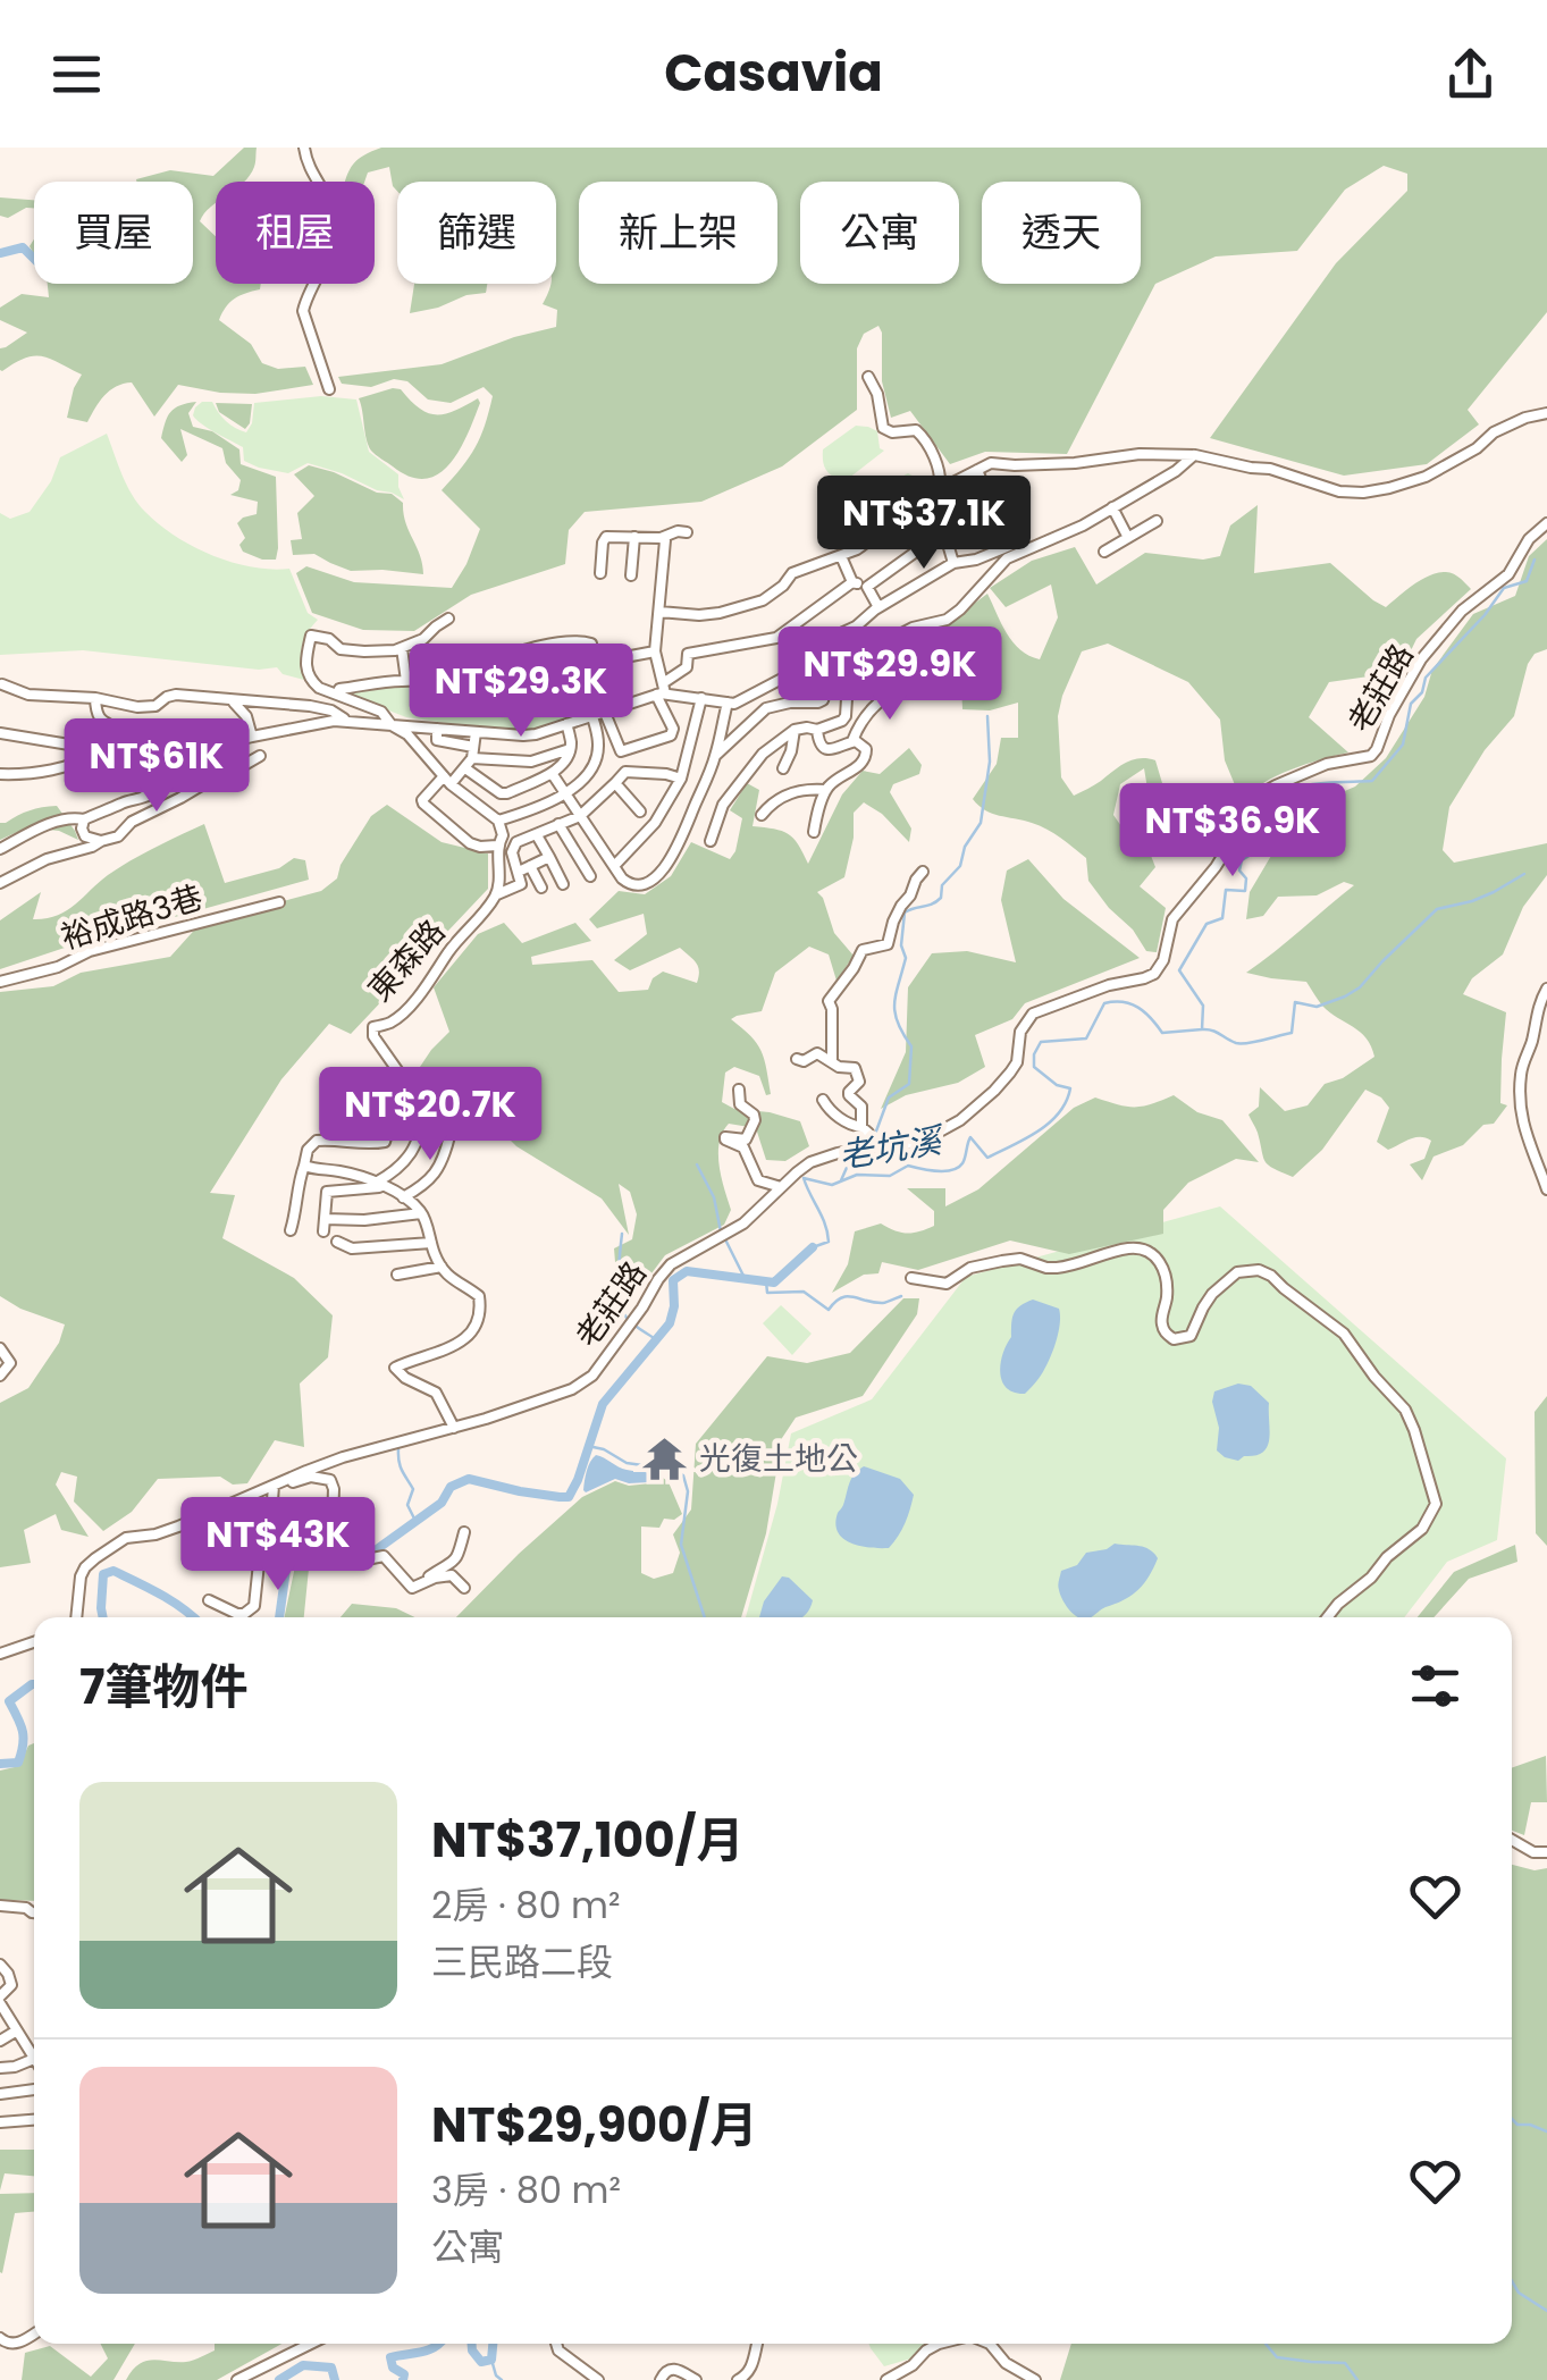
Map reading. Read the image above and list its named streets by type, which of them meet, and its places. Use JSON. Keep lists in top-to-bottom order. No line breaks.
{"streets":{"street":["老莊路","裕成路3巷","東森路"]},"water":["老坑溪"],"places":{"temple":["光復土地公"]},"page":{"header":"Casavia","chip":["買屋","租屋","篩選","新上架","公寓","透天"],"price":["NT$37.1K","NT$29.9K","NT$29.3K","NT$61K","NT$36.9K","NT$20.7K","NT$43K"],"heading":"7筆物件","list":[{"name":"NT$37,100/月","note":"2房 · 80 m² · 三民路二段"},{"name":"NT$29,900/月","note":"3房 · 80 m² · 公寓"}]}}
